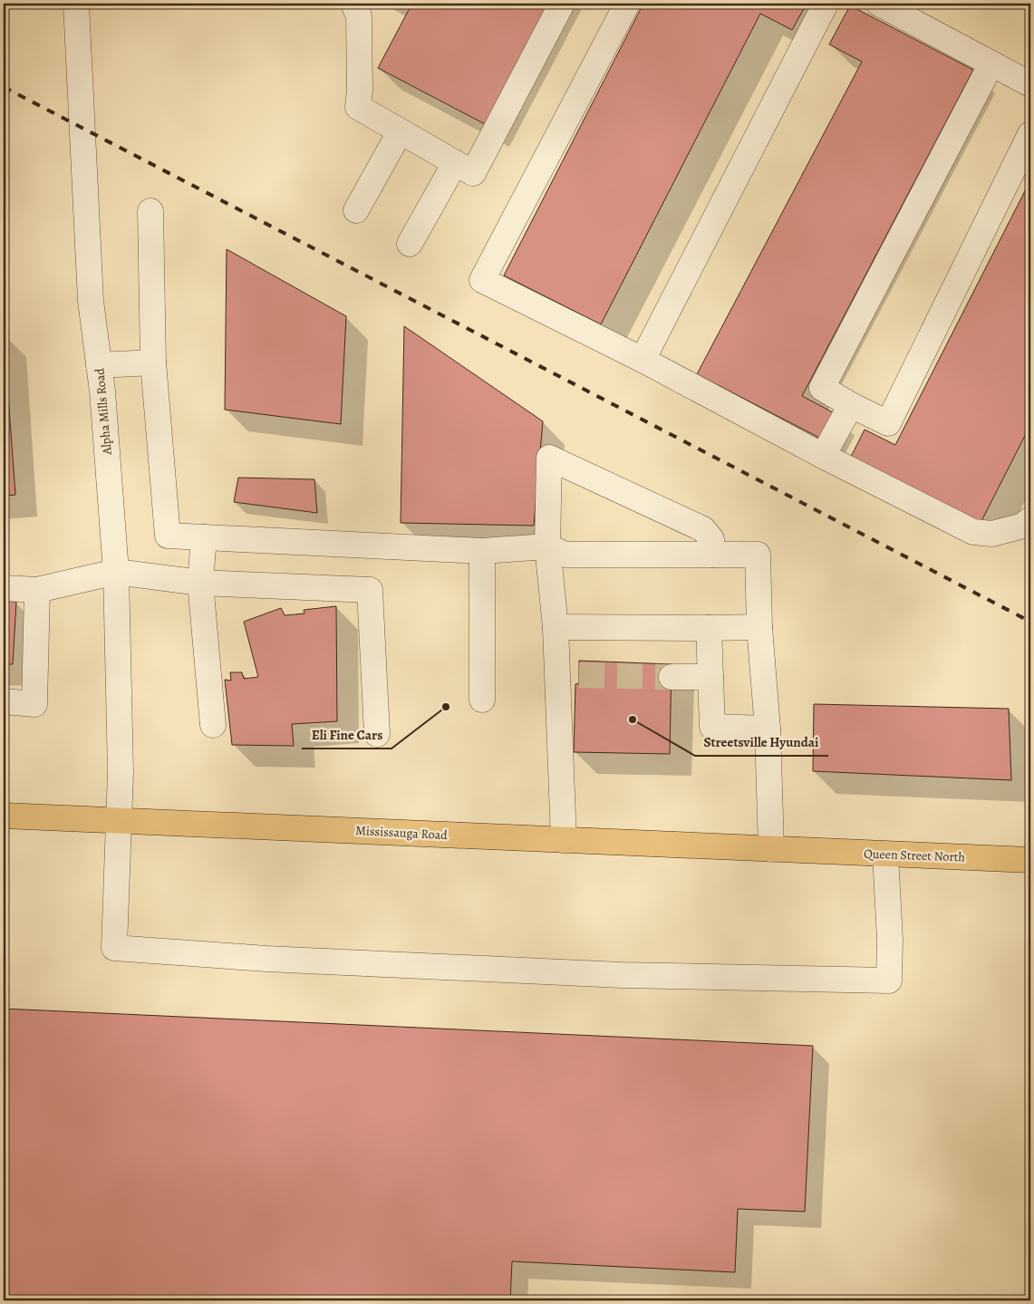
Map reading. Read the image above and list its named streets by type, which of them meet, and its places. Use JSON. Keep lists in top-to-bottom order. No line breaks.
{"streets":{"main road":["Mississauga Road","Queen Street North"],"street":["Alpha Mills Road"]},"crossings":[["Alpha Mills Road","Mississauga Road"],["Alpha Mills Road","Queen Street North"],["Mississauga Road","Queen Street North"]],"places":["Eli Fine Cars","Streetsville Hyundai"]}
